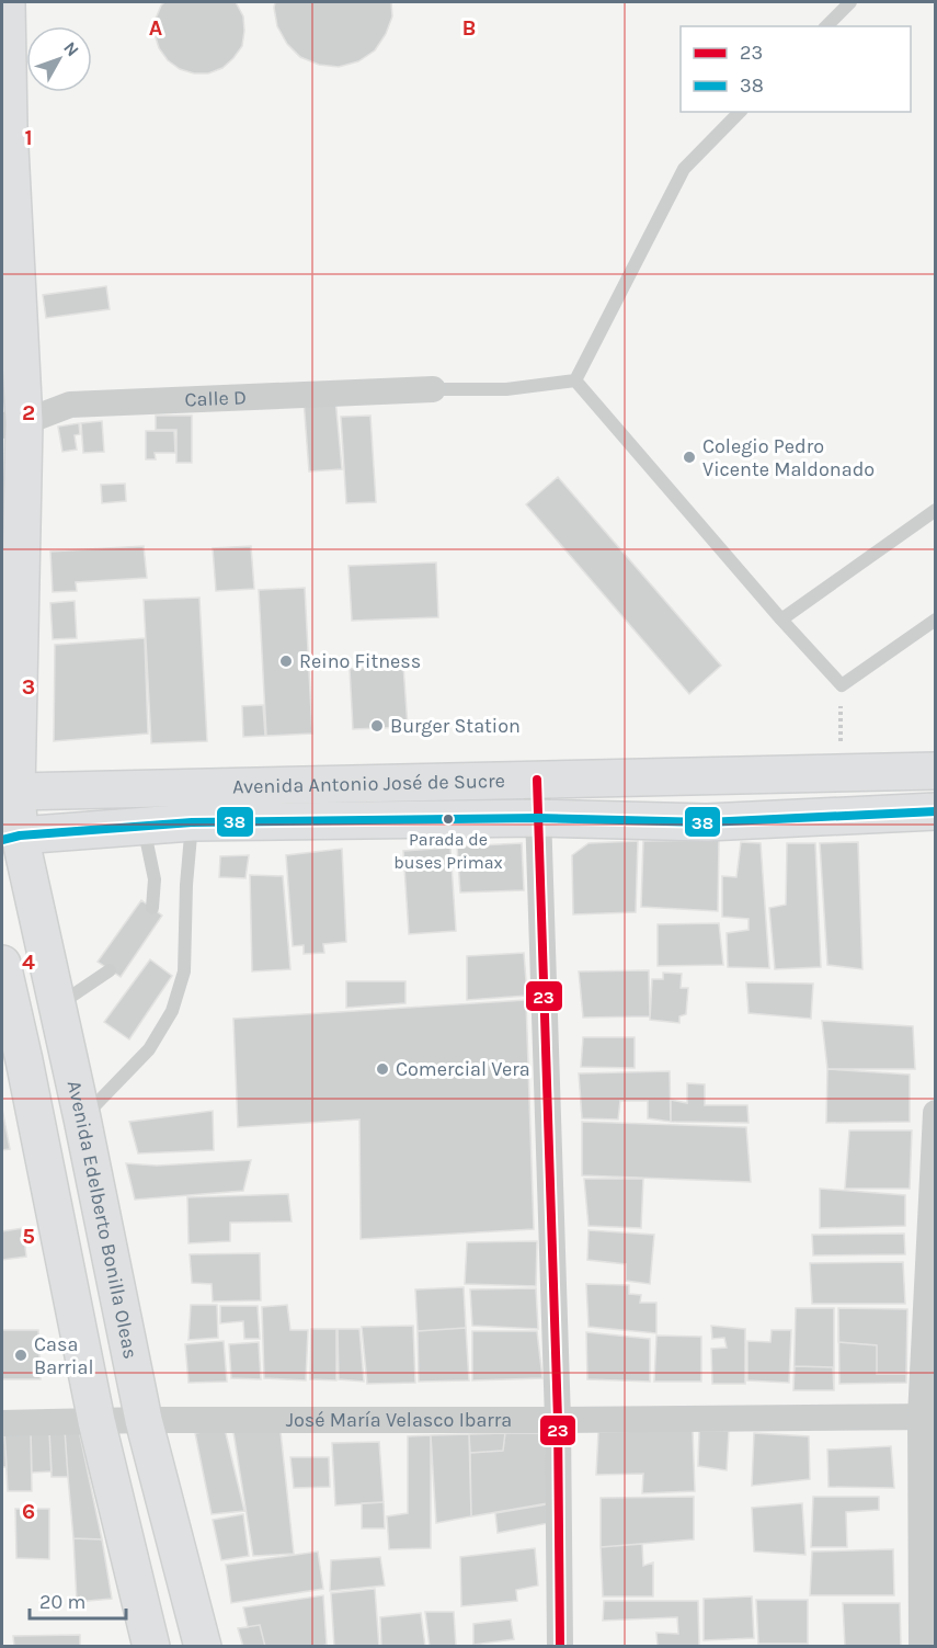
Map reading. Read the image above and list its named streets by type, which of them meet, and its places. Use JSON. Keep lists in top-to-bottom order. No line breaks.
{"streets":{"main road":["Avenida Antonio José de Sucre","Avenida Edelberto Bonilla Oleas"],"street":["Calle D","José María Velasco Ibarra"]},"crossings":[["Avenida Antonio José de Sucre","Avenida Edelberto Bonilla Oleas"],["Avenida Edelberto Bonilla Oleas","José María Velasco Ibarra"]],"places":["Colegio Pedro Vicente Maldonado","Reino Fitness","Burger Station","Parada de buses Primax","Comercial Vera","Casa Barrial"],"lines":["transit line 23","transit line 38"],"legend":["23","38"],"scale_bar":"20 m","north":"top right","grid":{"columns":["A","B"],"rows":["1","2","3","4","5","6"]}}
